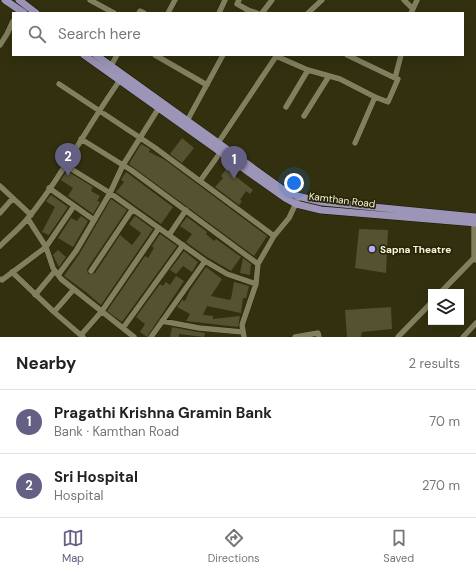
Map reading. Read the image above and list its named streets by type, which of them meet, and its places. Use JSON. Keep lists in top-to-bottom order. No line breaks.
{"streets":{"main road":["Kamthan Road"]},"places":["Sapna Theatre"],"page":{"search":"Search here","pins":["2","1"],"heading":["Nearby","2 results"],"list":[{"mark":"1","name":"Pragathi Krishna Gramin Bank","note":"Bank · Kamthan Road","value":"70 m"},{"mark":"2","name":"Sri Hospital","note":"Hospital","value":"270 m"}],"nav":["Map","Directions","Saved"]}}
